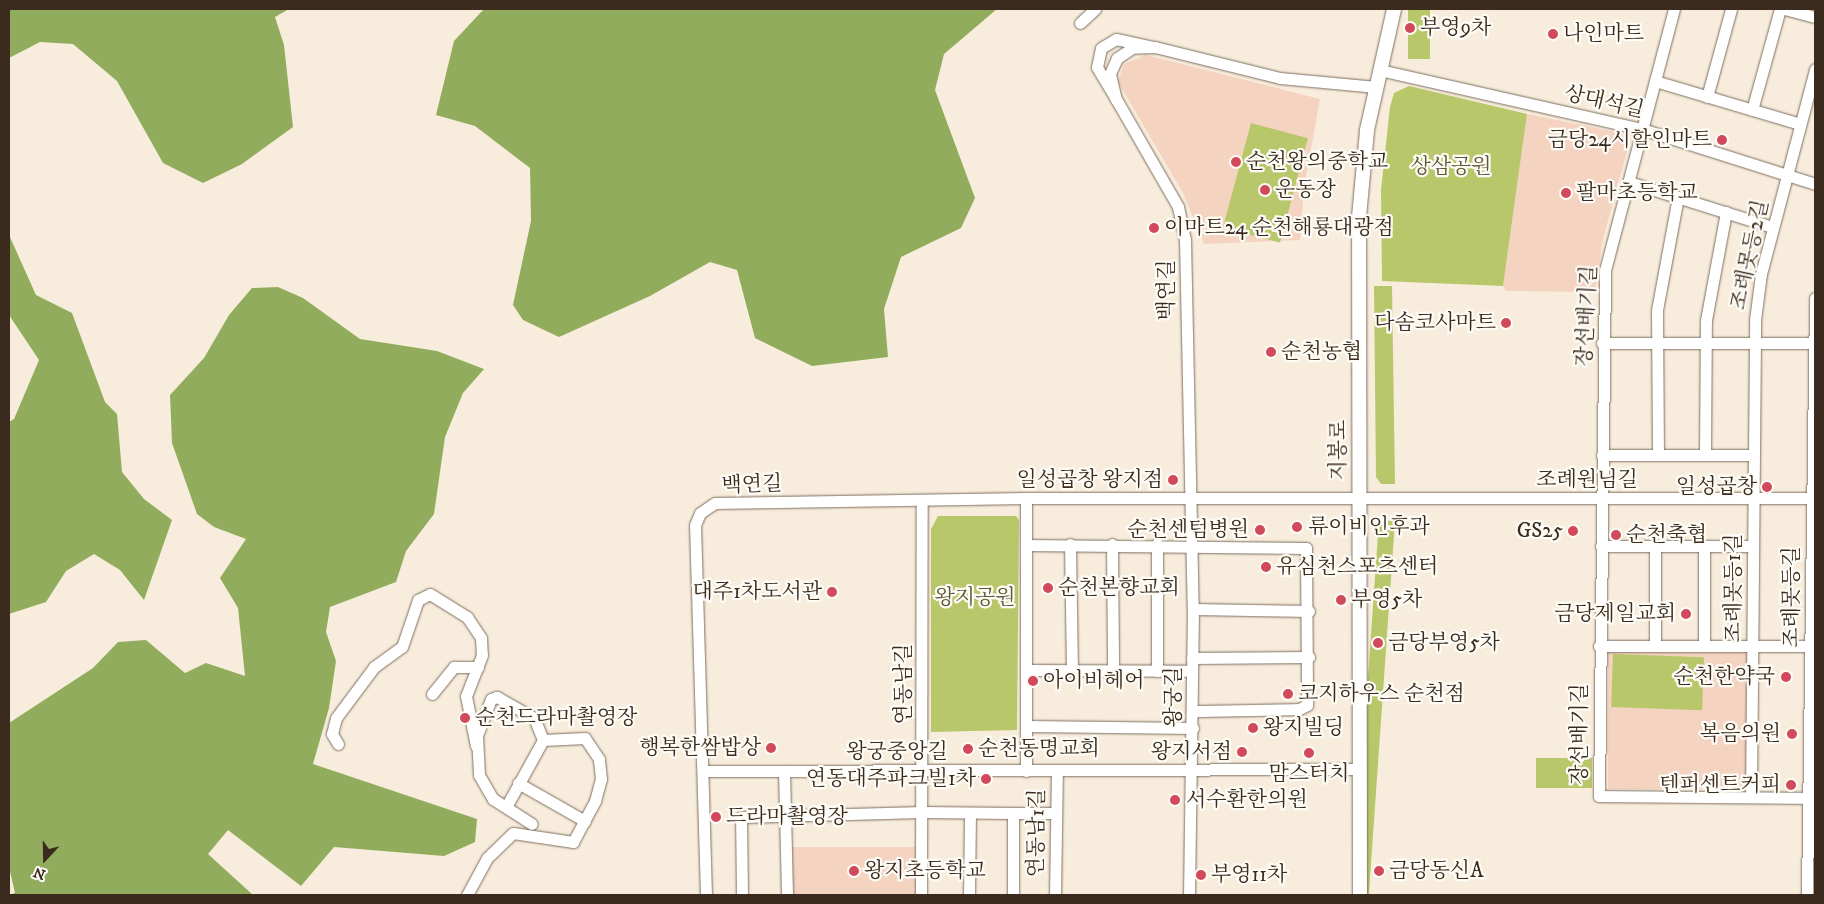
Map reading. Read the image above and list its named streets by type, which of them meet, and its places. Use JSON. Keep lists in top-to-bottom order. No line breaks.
{"streets":{"main road":["지봉로"],"street":["상대석길","조례못등2길","백연길","장선배기길","조례원님길","조례못등1길","조례못등길","연동남길","왕궁길","왕궁중앙길","연동남1길"]},"crossings":[["상대석길","조례못등2길"],["상대석길","장선배기길"],["상대석길","지봉로"],["조례못등2길","장선배기길"],["조례못등2길","조례원님길"],["조례못등2길","조례못등1길"],["조례못등2길","조례못등길"],["백연길","지봉로"],["백연길","조례원님길"],["백연길","연동남길"],["백연길","왕궁길"],["백연길","왕궁중앙길"],["장선배기길","조례원님길"],["장선배기길","조례못등1길"],["장선배기길","조례못등길"],["지봉로","조례원님길"],["지봉로","왕궁중앙길"],["조례원님길","조례못등1길"],["조례원님길","조례못등길"],["연동남길","왕궁중앙길"],["연동남길","연동남1길"],["왕궁길","왕궁중앙길"],["왕궁중앙길","연동남1길"]],"parks":["상삼공원","왕지공원"],"places":["부영9차","나인마트","금당24시할인마트","순천왕의중학교","운동장","팔마초등학교","이마트24 순천해룡대광점","다솜코사마트","순천농협","일성곱창 왕지점","일성곱창","류이비인후과","순천센텀병원","GS25","순천축협","유심천스포츠센터","순천본향교회","대주1차도서관","부영5차","금당제일교회","금당부영5차","순천한약국","아이비헤어","코지하우스 순천점","순천드라마촬영장","왕지빌딩","복음의원","행복한쌈밥상","순천동명교회","왕지서점","맘스터치","연동대주파크빌1차","텐퍼센트커피","서수환한의원","드라마촬영장","왕지초등학교","금당동신A","부영11차"],"north":"bottom"}
